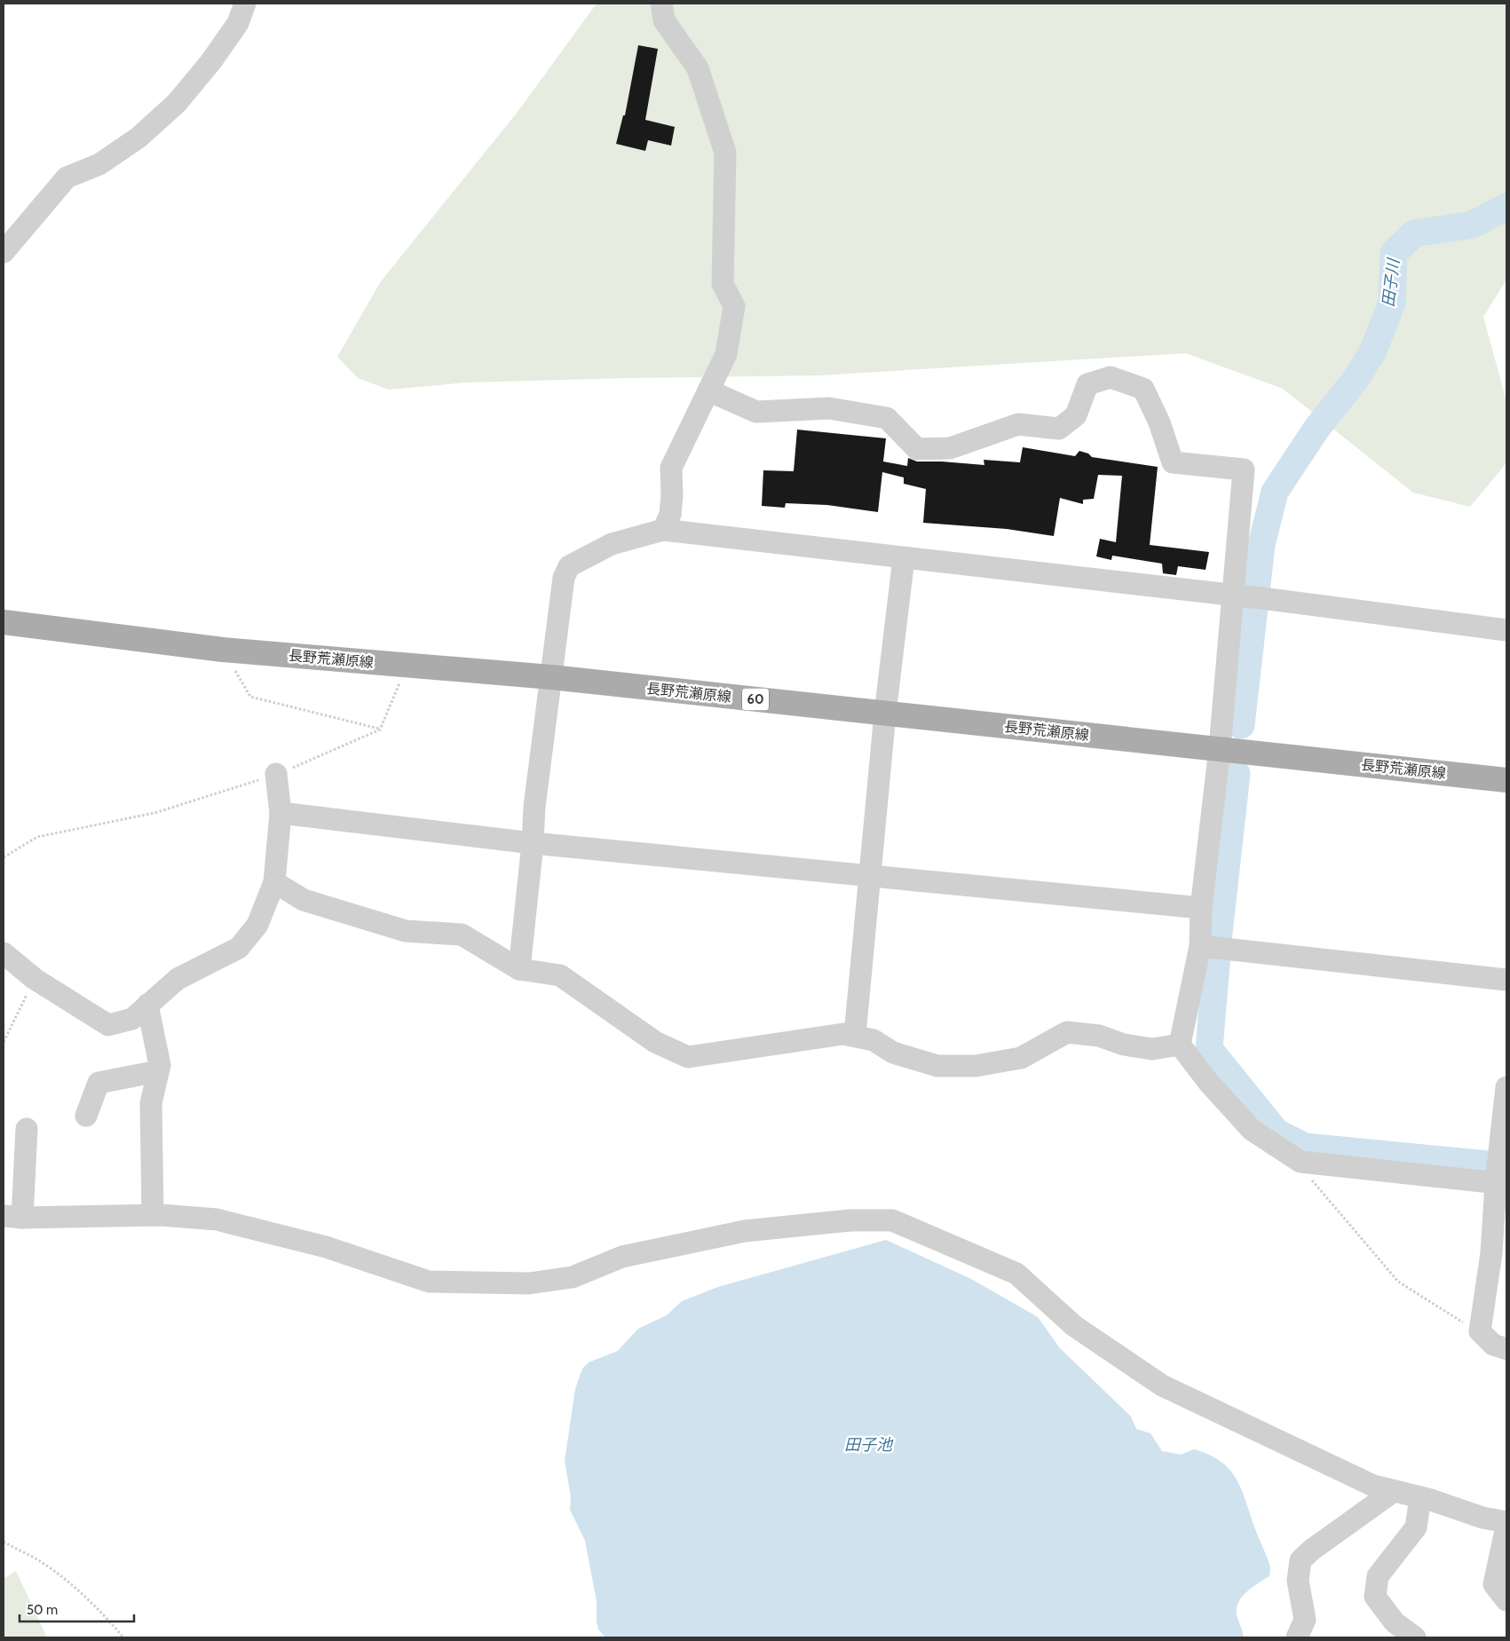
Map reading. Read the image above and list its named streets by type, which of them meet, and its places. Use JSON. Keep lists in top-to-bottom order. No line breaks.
{"streets":{"main road":["長野荒瀬原線","60"]},"water":["田子川","田子池"],"scale_bar":"50 m"}
